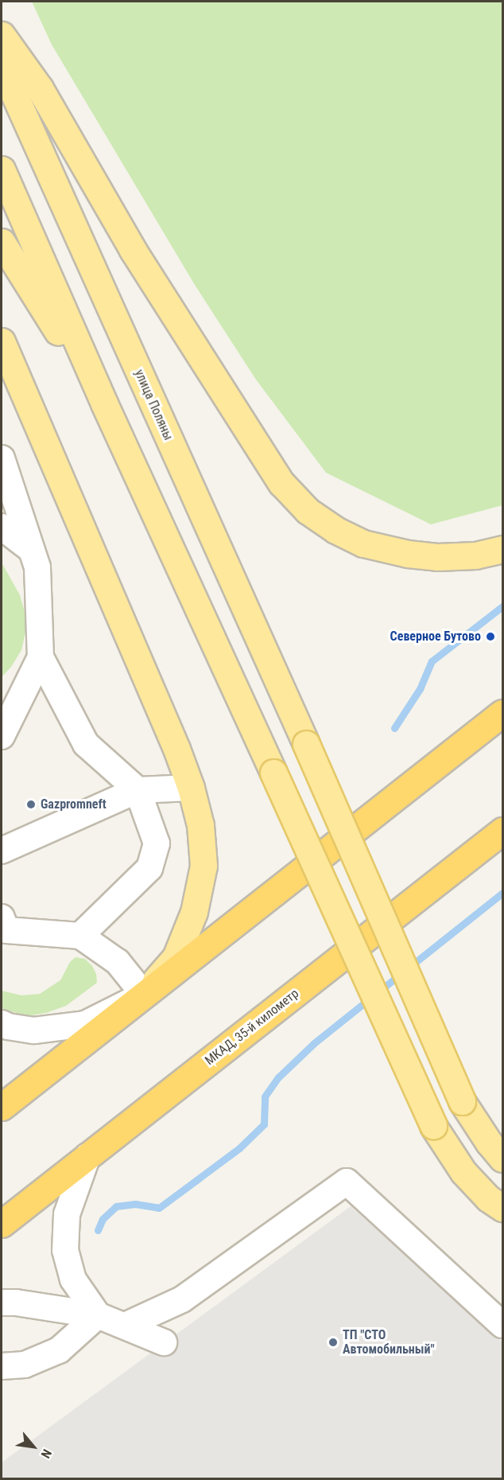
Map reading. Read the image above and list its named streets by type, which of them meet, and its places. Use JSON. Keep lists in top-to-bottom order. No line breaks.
{"streets":{"highway":["МКАД, 35-й километр"],"main road":["улица Поляны"]},"places":["Северное Бутово","Gazpromneft","ТП \"СТО Автомобильный\""],"north":"bottom right"}
